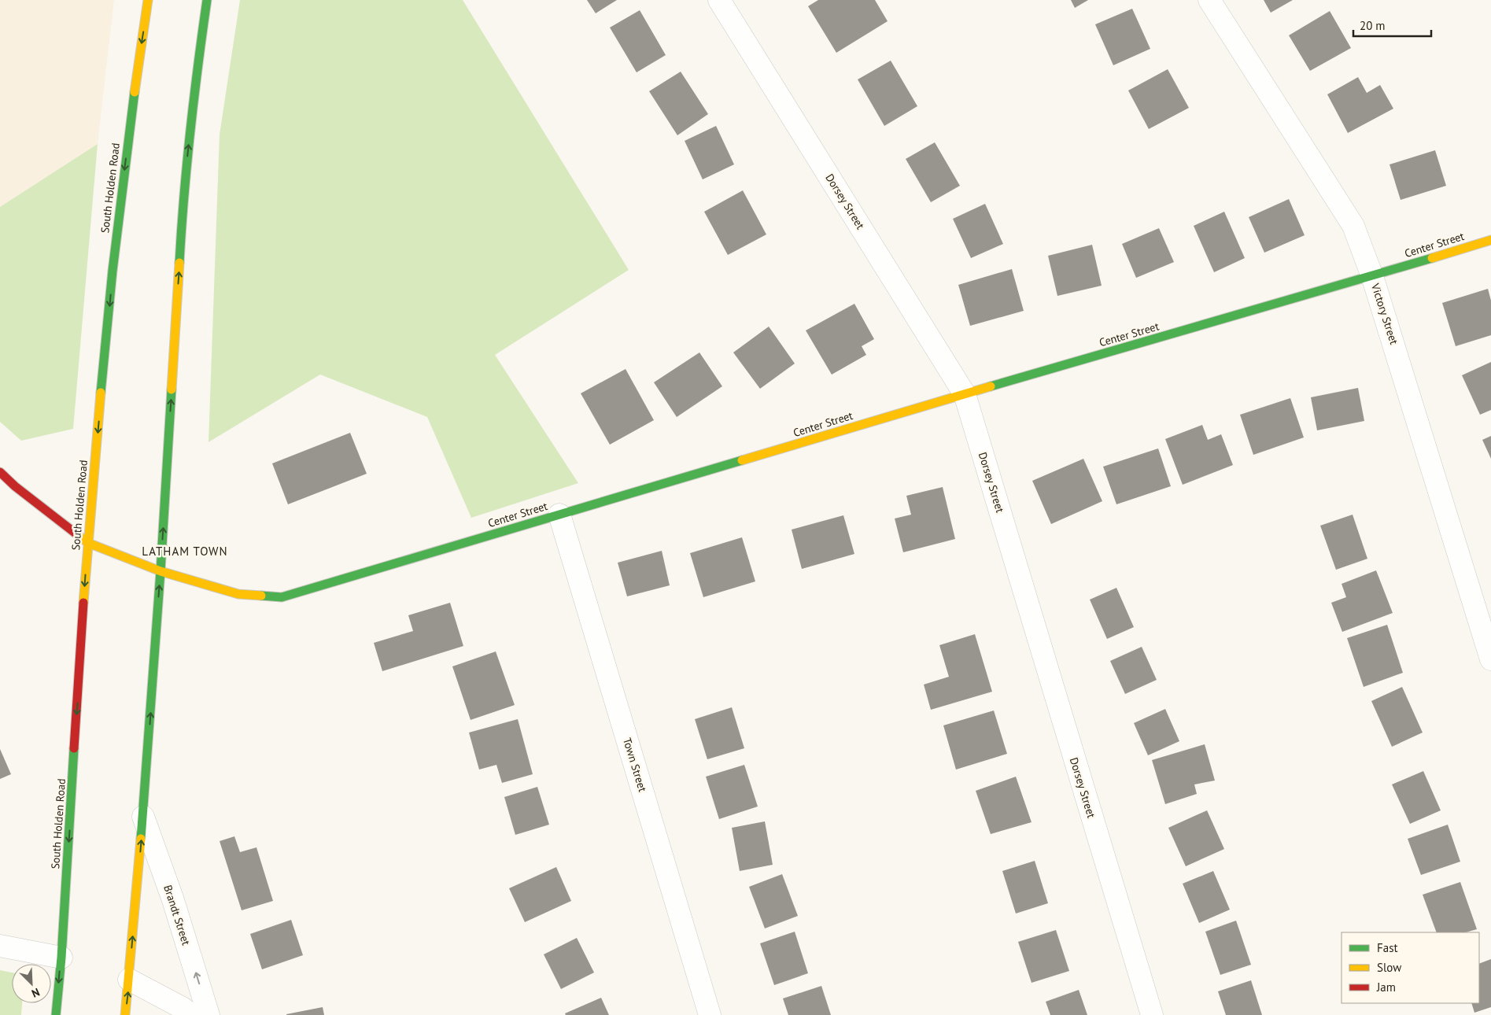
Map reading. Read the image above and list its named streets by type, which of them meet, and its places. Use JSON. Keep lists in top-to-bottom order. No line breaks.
{"streets":{"main road":["South Holden Road","Center Street"],"street":["Dorsey Street","Victory Street","Town Street","Brandt Street"]},"crossings":[["South Holden Road","Center Street"],["Dorsey Street","Center Street"],["Center Street","Victory Street"],["Center Street","Town Street"]],"one_way":["Brandt Street"],"districts":["LATHAM TOWN"],"legend":["Fast","Slow","Jam"],"scale_bar":"20 m","north":"bottom right"}
